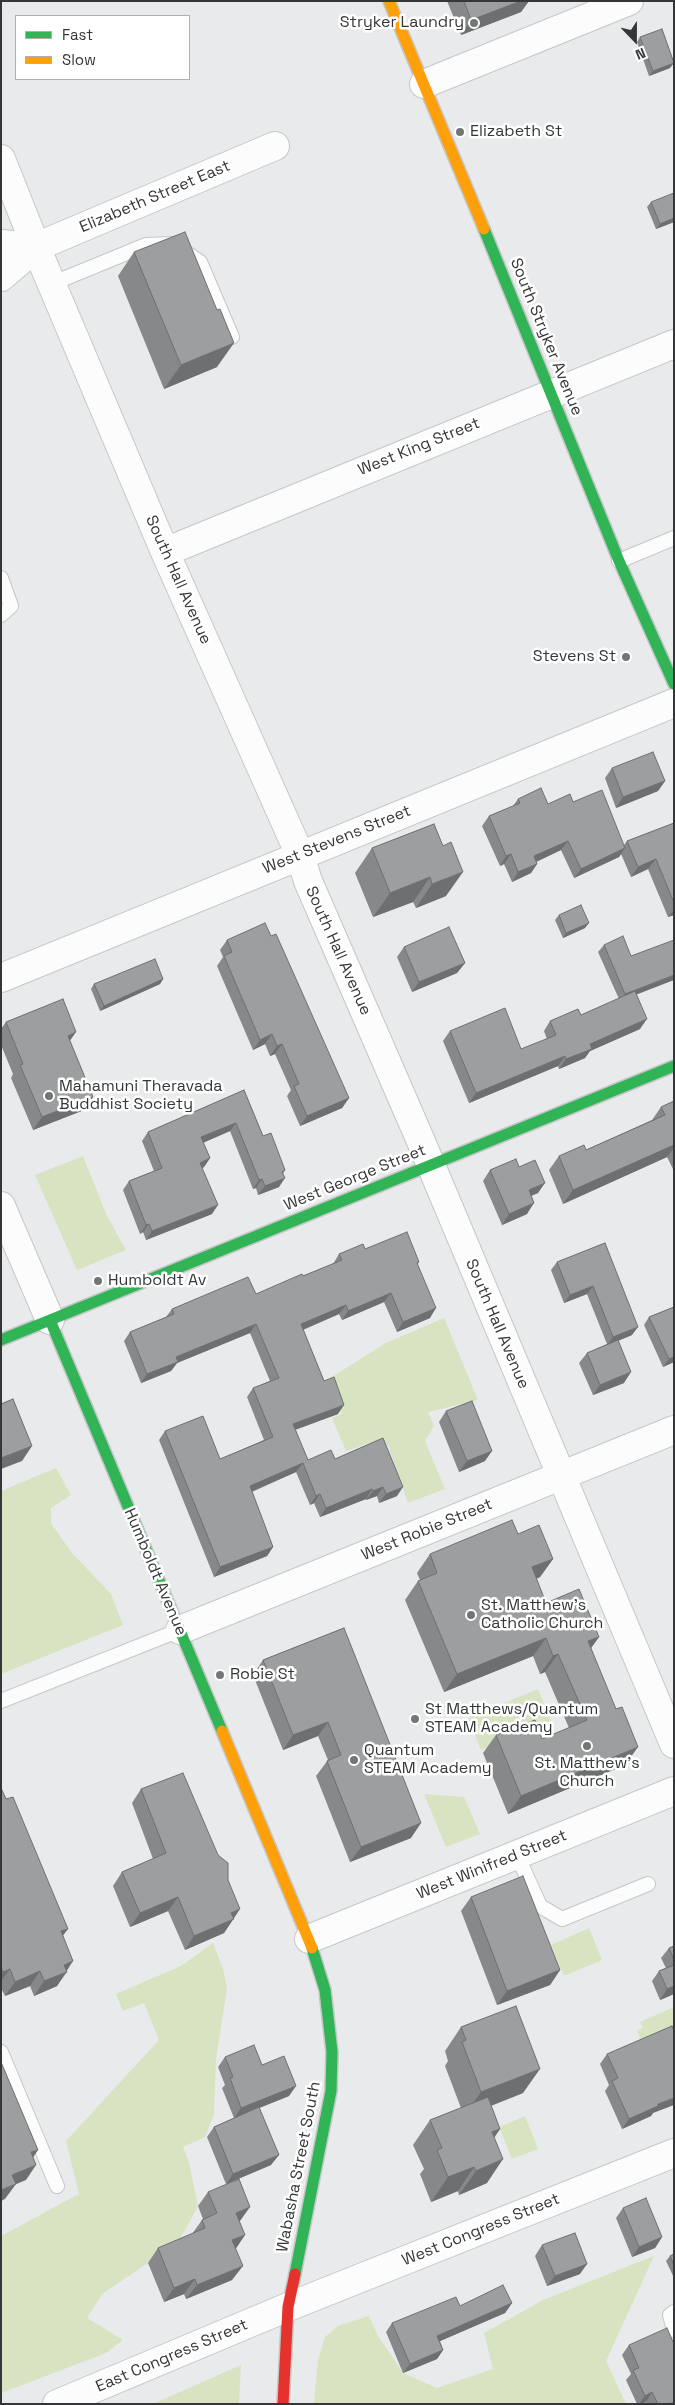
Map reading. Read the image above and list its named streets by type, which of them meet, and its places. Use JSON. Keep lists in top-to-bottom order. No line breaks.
{"streets":{"street":["Elizabeth Street East","South Stryker Avenue","West King Street","South Hall Avenue","West Stevens Street","West George Street","West Robie Street","Humboldt Avenue","West Winifred Street","Wabasha Street South","West Congress Street","East Congress Street"]},"crossings":[["Elizabeth Street East","South Hall Avenue"],["South Stryker Avenue","West King Street"],["West King Street","South Hall Avenue"],["South Hall Avenue","West Stevens Street"],["South Hall Avenue","West George Street"],["South Hall Avenue","West Robie Street"],["West George Street","Humboldt Avenue"],["West Robie Street","Humboldt Avenue"],["Humboldt Avenue","West Winifred Street"],["Humboldt Avenue","Wabasha Street South"],["West Winifred Street","Wabasha Street South"],["Wabasha Street South","West Congress Street"],["Wabasha Street South","East Congress Street"],["West Congress Street","East Congress Street"]],"places":["Stryker Laundry","Elizabeth St","Stevens St","Mahamuni Theravada Buddhist Society","Humboldt Av","St. Matthew's Catholic Church","Robie St","St Matthews/Quantum STEAM Academy","St. Matthew's Church","Quantum STEAM Academy"],"legend":["Fast","Slow"],"north":"bottom"}
